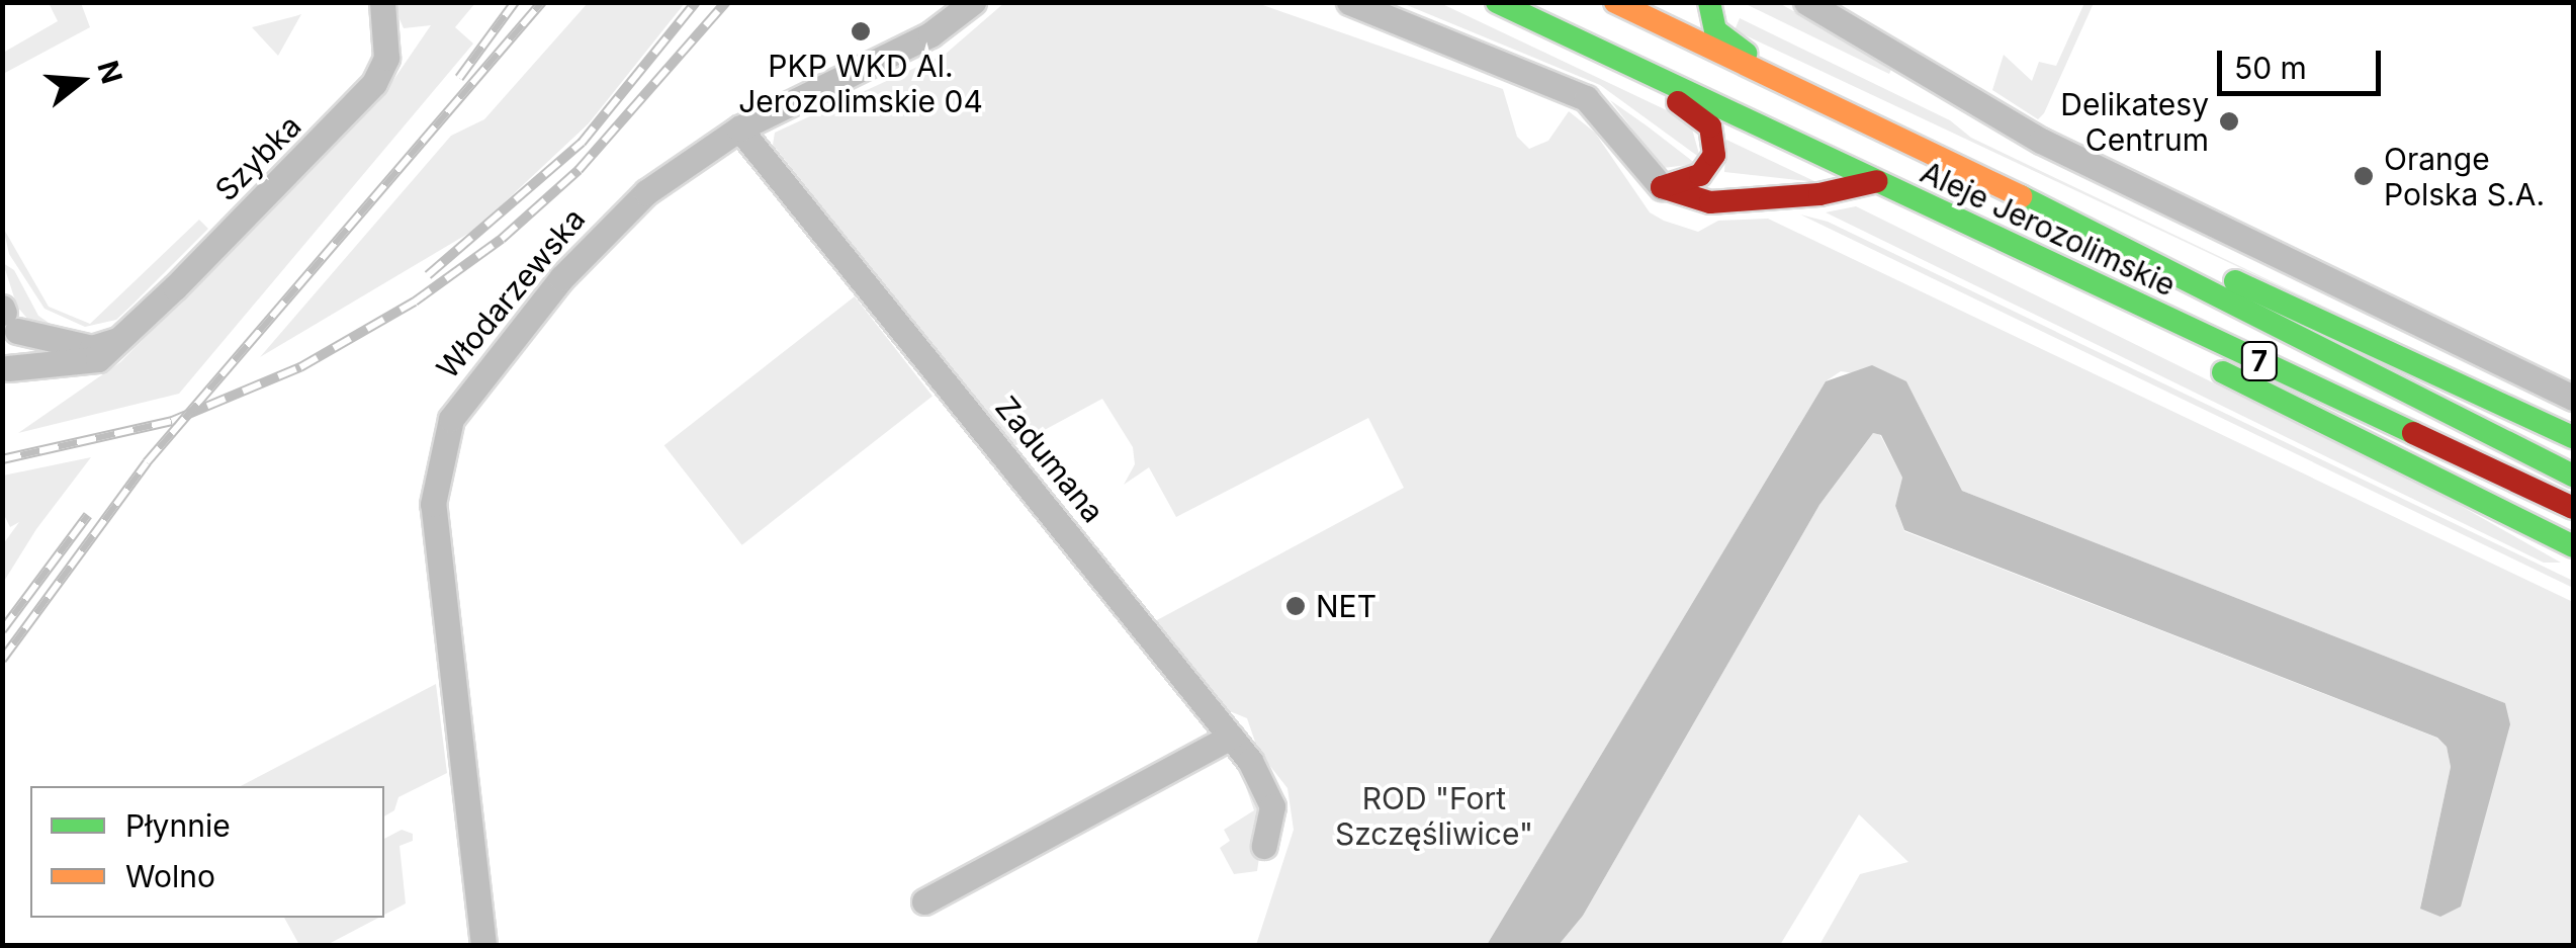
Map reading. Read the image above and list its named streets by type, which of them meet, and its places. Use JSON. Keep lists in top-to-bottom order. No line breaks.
{"streets":{"main road":["Aleje Jerozolimskie","7"],"street":["Szybka","Włodarzewska","Zadumana"]},"crossings":[["Włodarzewska","Zadumana"]],"parks":["ROD \"Fort Szczęśliwice\""],"places":["PKP WKD Al. Jerozolimskie 04","Delikatesy Centrum","Orange Polska S.A.","NET"],"legend":["Płynnie","Wolno"],"scale_bar":"50 m","north":"right"}
